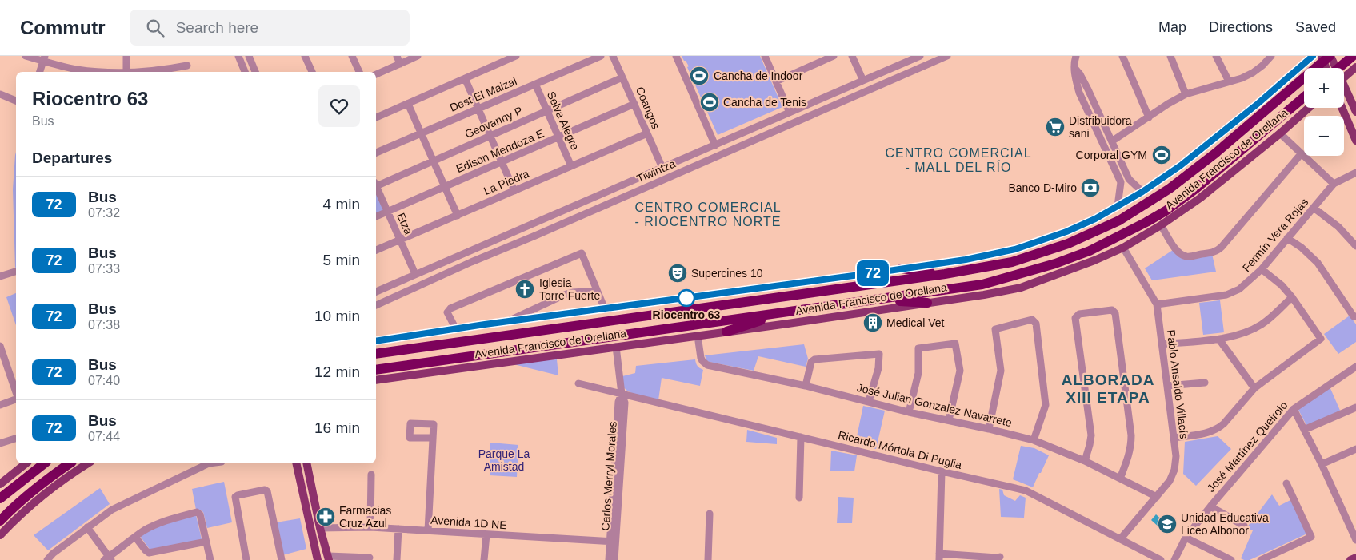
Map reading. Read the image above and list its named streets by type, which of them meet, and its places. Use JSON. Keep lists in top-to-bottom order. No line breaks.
{"streets":{"highway":["Avenida Francisco de Orellana"],"street":["Dest El Maizal","Coangos","Selva Alegre","Geovanny P","Edison Mendoza E","Tiwintza","La Piedra","Etza","Fermín Vera Rojas","Pablo Ansaldo Villacís","José Julian Gonzalez Navarrete","José Martínez Queirolo","Ricardo Mórtola Di Puglia","Carlos Merryl Morales","Avenida 1D NE"]},"crossings":[["Dest El Maizal","Selva Alegre"],["Coangos","Geovanny P"],["Coangos","Edison Mendoza E"],["Coangos","Tiwintza"],["Coangos","La Piedra"],["Selva Alegre","Geovanny P"],["Selva Alegre","Edison Mendoza E"],["Selva Alegre","La Piedra"],["Edison Mendoza E","Etza"],["Avenida Francisco de Orellana","Pablo Ansaldo Villacís"],["Avenida Francisco de Orellana","José Julian Gonzalez Navarrete"],["Avenida Francisco de Orellana","Carlos Merryl Morales"],["Tiwintza","Etza"],["La Piedra","Etza"],["Fermín Vera Rojas","Pablo Ansaldo Villacís"],["Pablo Ansaldo Villacís","José Julian Gonzalez Navarrete"],["Pablo Ansaldo Villacís","Ricardo Mórtola Di Puglia"],["Ricardo Mórtola Di Puglia","Carlos Merryl Morales"],["Carlos Merryl Morales","Avenida 1D NE"]],"districts":["CENTRO COMERCIAL - MALL DEL RÍO","CENTRO COMERCIAL - RIOCENTRO NORTE","ALBORADA XIII ETAPA"],"parks":["Parque La Amistad"],"places":{"sports":["Cancha de Indoor","Cancha de Tenis","Corporal GYM"],"supermarket":["Distribuidora sani"],"bank":["Banco D-Miro"],"theatre":["Supercines 10"],"church":["Iglesia Torre Fuerte"],"other":["Riocentro 63"],"building":["Medical Vet"],"pharmacy":["Farmacias Cruz Azul"],"school or university":["Unidad Educativa Liceo Albonor"]},"lines":["bus line 72"],"page":{"header":"Commutr","search":"Search here","nav":["Map","Directions","Saved"],"on_map":"72","map_buttons":["+","−"],"heading":[["Riocentro 63","Bus"],"Departures"],"list":[{"mark":"72","name":"Bus","note":"07:32","value":"4 min"},{"mark":"72","name":"Bus","note":"07:33","value":"5 min"},{"mark":"72","name":"Bus","note":"07:38","value":"10 min"},{"mark":"72","name":"Bus","note":"07:40","value":"12 min"},{"mark":"72","name":"Bus","note":"07:44","value":"16 min"}]}}
